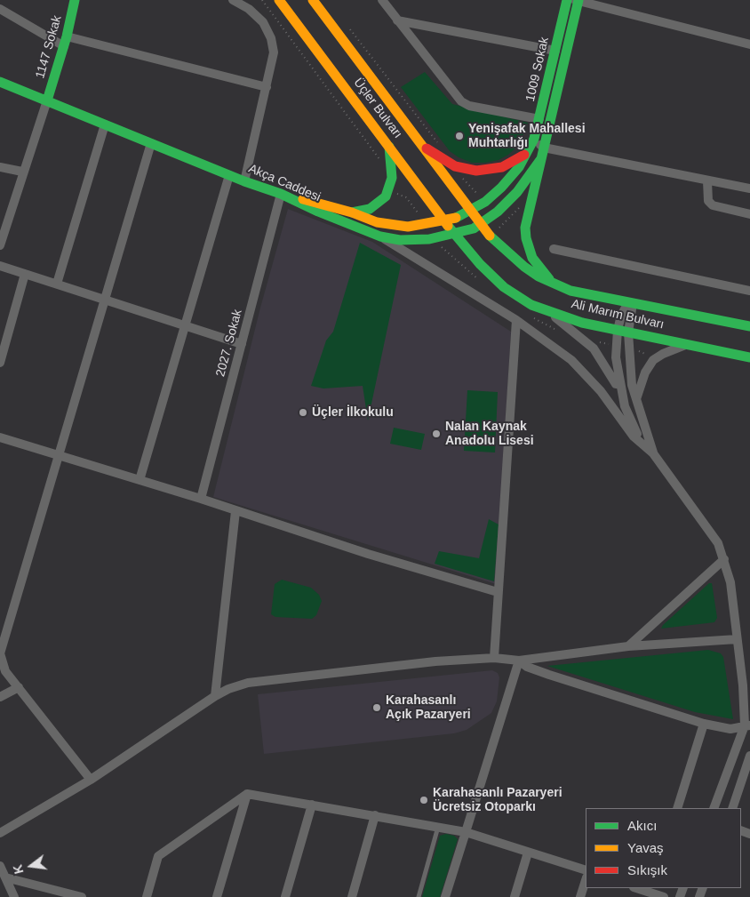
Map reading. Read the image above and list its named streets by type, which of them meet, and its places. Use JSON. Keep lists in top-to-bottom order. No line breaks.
{"streets":{"street":["1147 Sokak","1009 Sokak","Üçler Bulvarı","Akça Caddesi","Ali Marım Bulvarı","2027. Sokak"]},"crossings":[["1147 Sokak","Akça Caddesi"],["1009 Sokak","Üçler Bulvarı"],["1009 Sokak","Akça Caddesi"],["1009 Sokak","Ali Marım Bulvarı"],["1009 Sokak","2027. Sokak"],["Üçler Bulvarı","Akça Caddesi"],["Üçler Bulvarı","Ali Marım Bulvarı"],["Akça Caddesi","Ali Marım Bulvarı"],["Akça Caddesi","2027. Sokak"]],"places":["Yenişafak Mahallesi Muhtarlığı","Üçler İlkokulu","Nalan Kaynak Anadolu Lisesi","Karahasanlı Açık Pazaryeri","Karahasanlı Pazaryeri Ücretsiz Otoparkı"],"legend":["Akıcı","Yavaş","Sıkışık"],"north":"left"}
